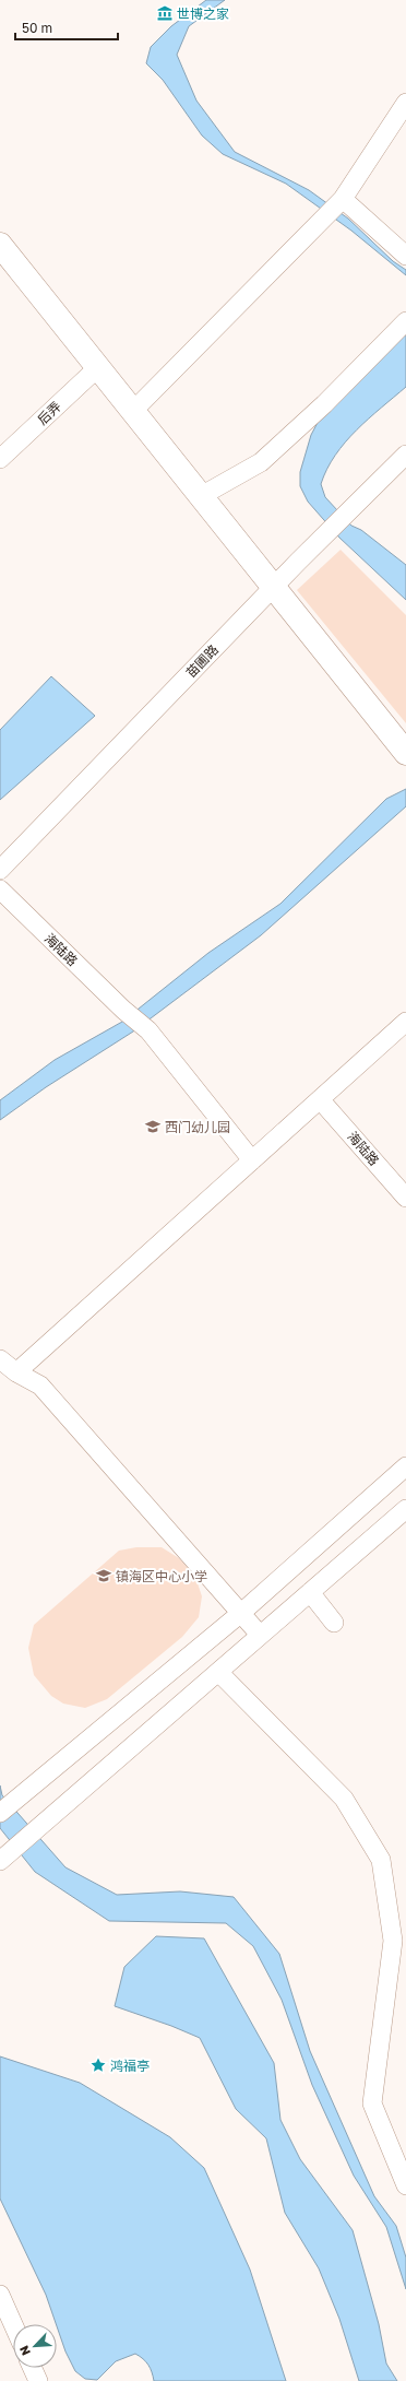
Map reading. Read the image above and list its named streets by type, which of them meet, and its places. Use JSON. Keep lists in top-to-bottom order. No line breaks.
{"streets":{"street":["后弄","苗圃路","海陆路"]},"places":{"museum":["世博之家"],"school or university":["西门幼儿园","镇海区中心小学"],"place":["鸿福亭"]},"scale_bar":"50 m","north":"bottom left"}
